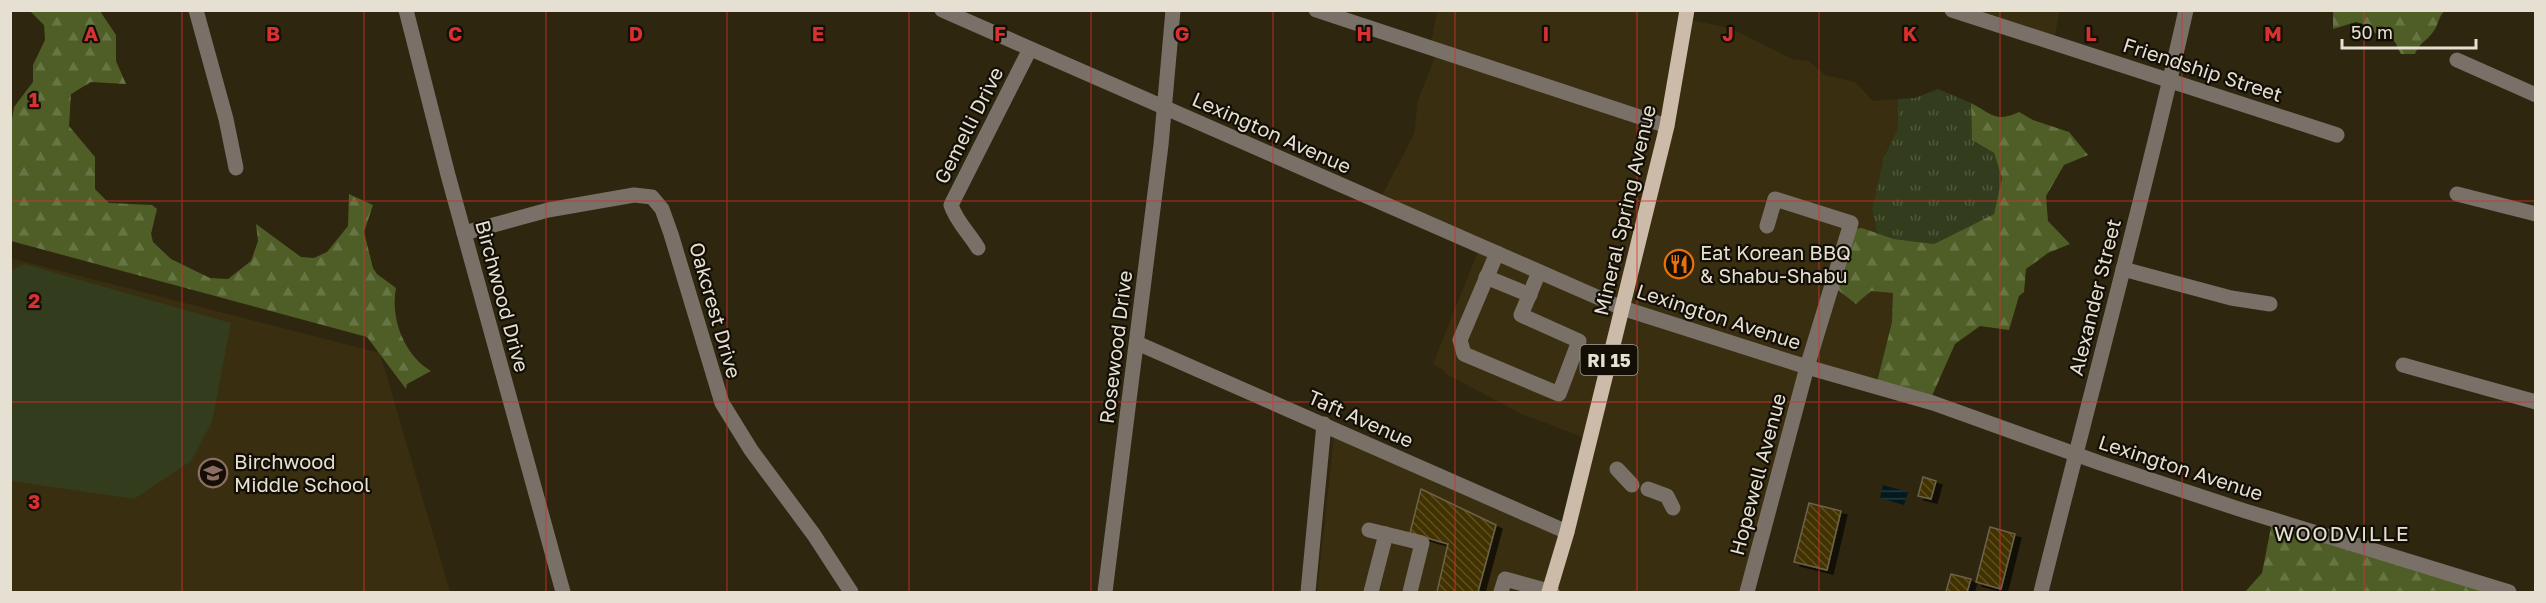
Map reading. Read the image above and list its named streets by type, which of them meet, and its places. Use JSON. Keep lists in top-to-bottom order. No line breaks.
{"streets":{"main road":["Mineral Spring Avenue","RI 15"],"street":["Friendship Street","Gemelli Drive","Lexington Avenue","Birchwood Drive","Alexander Street","Oakcrest Drive","Rosewood Drive","Taft Avenue","Hopewell Avenue"]},"crossings":[["Friendship Street","Alexander Street"],["Gemelli Drive","Lexington Avenue"],["Lexington Avenue","Mineral Spring Avenue"],["Lexington Avenue","Alexander Street"],["Lexington Avenue","Rosewood Drive"],["Lexington Avenue","Hopewell Avenue"],["Mineral Spring Avenue","Taft Avenue"],["Birchwood Drive","Oakcrest Drive"],["Rosewood Drive","Taft Avenue"]],"districts":["WOODVILLE"],"places":{"restaurant":["Eat Korean BBQ & Shabu-Shabu"],"school or university":["Birchwood Middle School"]},"scale_bar":"50 m","grid":{"columns":["A","B","C","D","E","F","G","H","I","J","K","L","M"],"rows":["1","2","3"]}}
